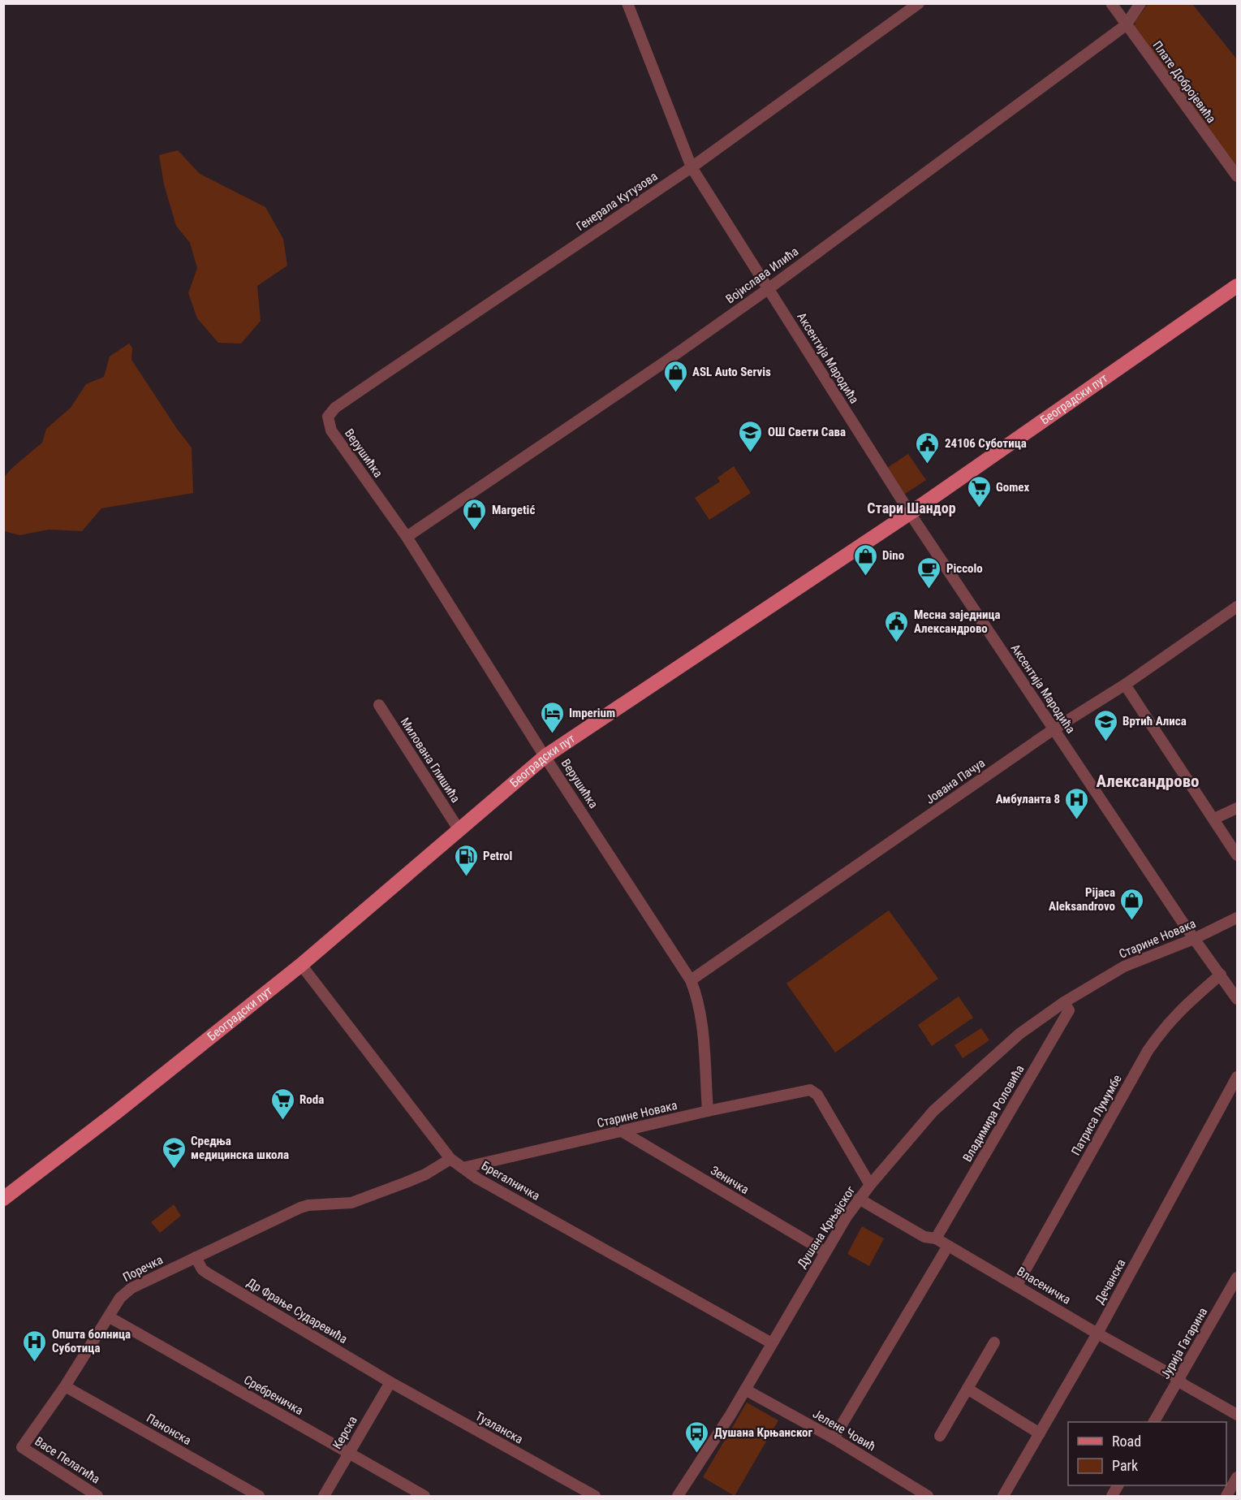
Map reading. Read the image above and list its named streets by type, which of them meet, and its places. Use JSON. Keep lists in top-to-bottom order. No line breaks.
{"streets":{"main road":["Београдски пут"],"street":["Плате Добројевића","Генерала Кутузова","Војислава Илића","Аксентија Мародића","Верушићка","Милована Глишића","Јована Пачуа","Старине Новака","Владимира Роловића","Патриса Лумумбе","Зеничка","Брегалничка","Душана Крњајског","Поречка","Дечанска","Власеничка","Др Фрање Сударевића","Јурија Гагарина","Сребреничка","Тузланска","Панонска","Јелене Човић","Керска","Васе Пелагића"]},"crossings":[["Плате Добројевића","Војислава Илића"],["Генерала Кутузова","Аксентија Мародића"],["Генерала Кутузова","Верушићка"],["Војислава Илића","Аксентија Мародића"],["Војислава Илића","Верушићка"],["Аксентија Мародића","Београдски пут"],["Аксентија Мародића","Јована Пачуа"],["Аксентија Мародића","Старине Новака"],["Аксентија Мародића","Патриса Лумумбе"],["Београдски пут","Верушићка"],["Београдски пут","Милована Глишића"],["Београдски пут","Брегалничка"],["Верушићка","Јована Пачуа"],["Верушићка","Старине Новака"],["Старине Новака","Владимира Роловића"],["Старине Новака","Зеничка"],["Старине Новака","Брегалничка"],["Старине Новака","Душана Крњајског"],["Владимира Роловића","Душана Крњајског"],["Владимира Роловића","Власеничка"],["Патриса Лумумбе","Власеничка"],["Зеничка","Душана Крњајског"],["Брегалничка","Душана Крњајског"],["Брегалничка","Поречка"],["Душана Крњајског","Власеничка"],["Душана Крњајског","Јелене Човић"],["Поречка","Др Фрање Сударевића"],["Поречка","Сребреничка"],["Поречка","Панонска"],["Поречка","Васе Пелагића"],["Дечанска","Власеничка"],["Власеничка","Јурија Гагарина"],["Др Фрање Сударевића","Тузланска"],["Др Фрање Сударевића","Керска"],["Сребреничка","Керска"],["Тузланска","Керска"]],"districts":["Стари Шандор","Александрово"],"places":{"shop":["ASL Auto Servis","Margetić","Dino","Pijaca Aleksandrovo"],"school or university":["ОШ Свети Сава","Вртић Алиса","Средња медицинска школа"],"public building":["24106 Суботица","Месна заједница Александрово"],"supermarket":["Gomex","Roda"],"cafe":["Piccolo"],"hotel":["Imperium"],"hospital":["Амбуланта 8","Општа болница Суботица"],"fuel station":["Petrol"],"bus stop":["Душана Крњанског"]},"legend":["Road","Park"]}
